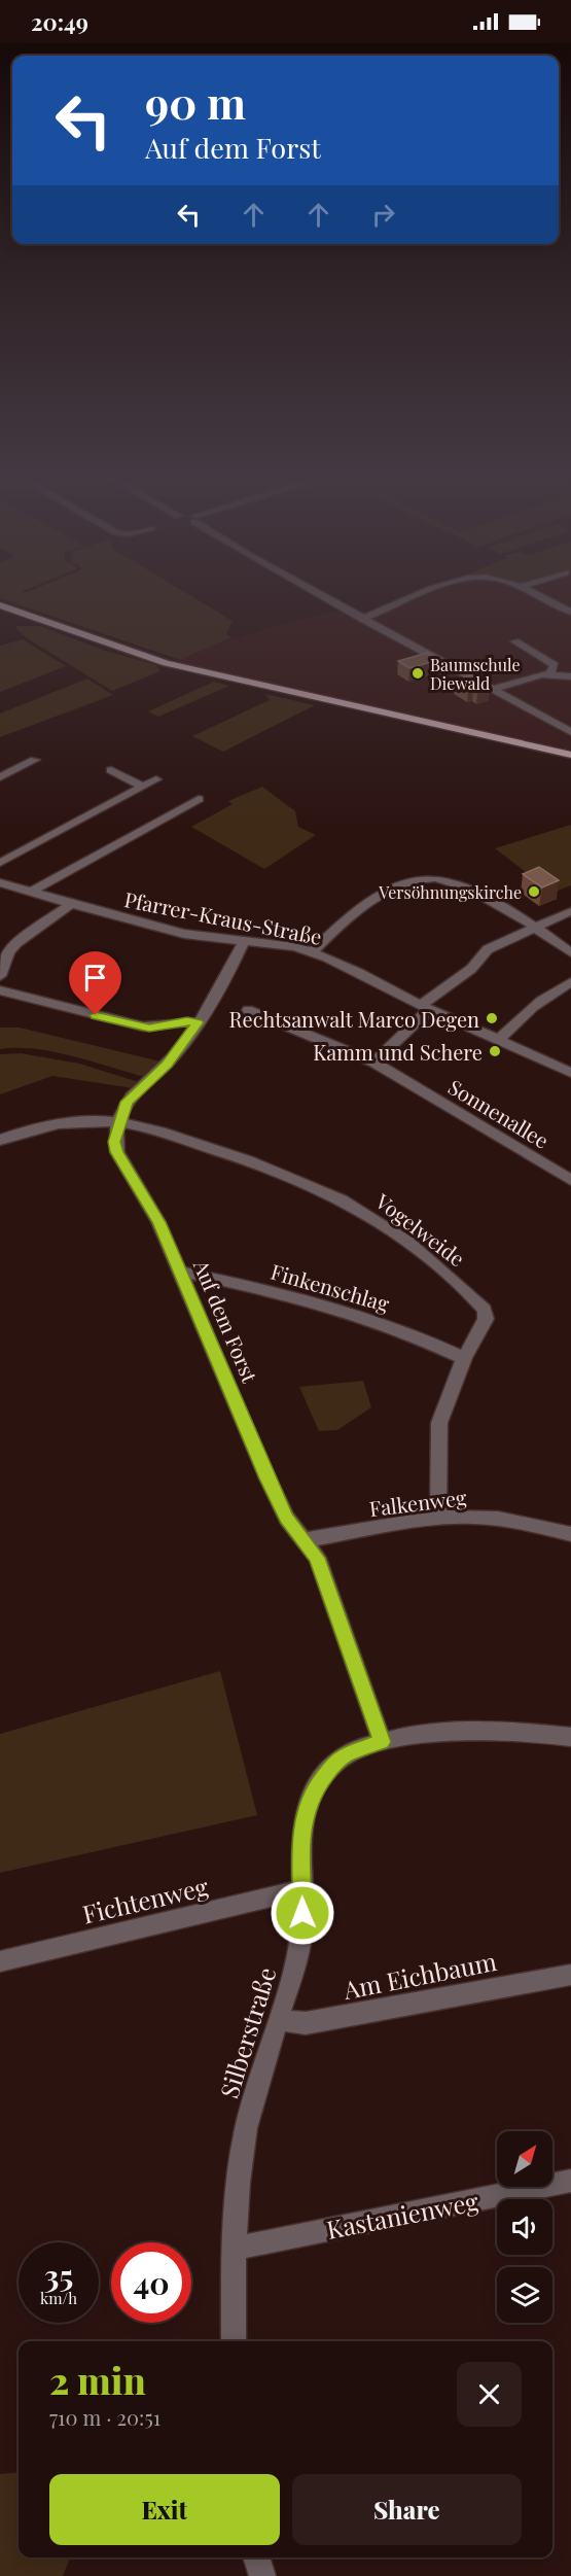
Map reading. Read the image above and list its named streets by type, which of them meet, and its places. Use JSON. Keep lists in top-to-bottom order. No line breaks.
{"streets":{"street":["Pfarrer-Kraus-Straße","Sonnenallee","Vogelweide","Finkenschlag","Auf dem Forst","Falkenweg","Fichtenweg","Am Eichbaum","Silberstraße","Kastanienweg"]},"crossings":[["Pfarrer-Kraus-Straße","Auf dem Forst"],["Vogelweide","Finkenschlag"],["Vogelweide","Auf dem Forst"],["Vogelweide","Falkenweg"],["Finkenschlag","Auf dem Forst"],["Auf dem Forst","Falkenweg"],["Auf dem Forst","Silberstraße"],["Fichtenweg","Silberstraße"],["Am Eichbaum","Silberstraße"],["Silberstraße","Kastanienweg"]],"places":["Baumschule Diewald","Versöhnungskirche","Rechtsanwalt Marco Degen","Kamm und Schere"],"north":"top right","page":{"status":"20:49","turn":["90 m","Auf dem Forst"],"speed":"35 km/h","limit":"40","heading":["2 min","710 m · 20:51"],"buttons":["Exit","Share"]}}
